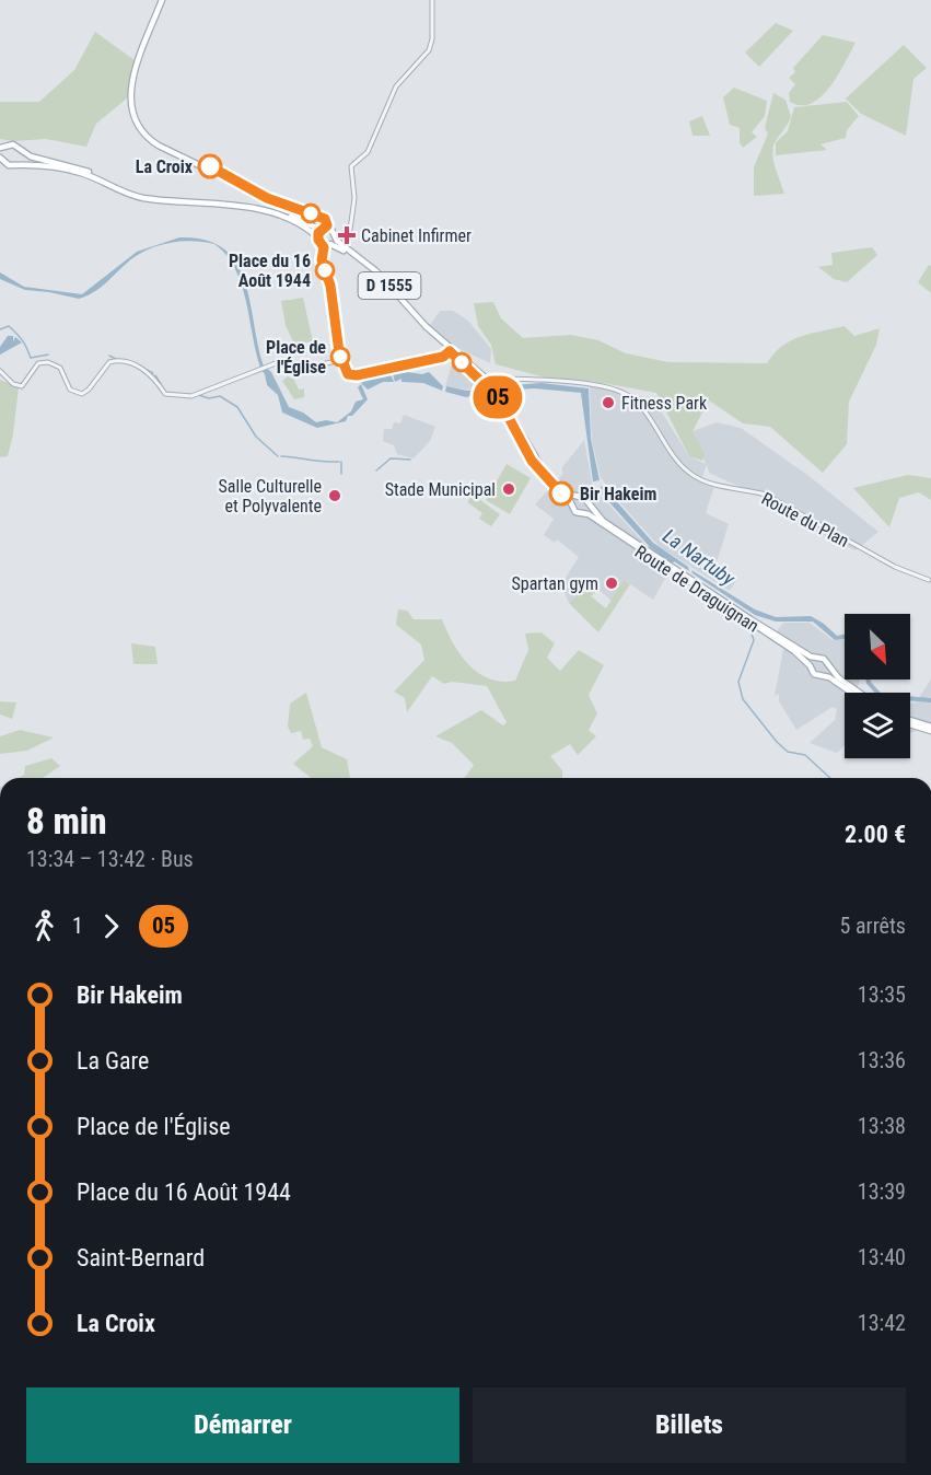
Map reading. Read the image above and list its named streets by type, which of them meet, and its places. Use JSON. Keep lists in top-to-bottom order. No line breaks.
{"streets":{"main road":["D 1555","Route de Draguignan"],"street":["Route du Plan"]},"crossings":[["D 1555","Route du Plan"],["D 1555","Route de Draguignan"]],"water":["La Nartuby"],"places":{"other":["La Croix","Place du 16 Août 1944","Place de l'Église","Fitness Park","Stade Municipal","Bir Hakeim","Salle Culturelle et Polyvalente","Spartan gym"],"health":["Cabinet Infirmer"]},"lines":["bus line 05"],"north":"bottom right","page":{"on_map":"05","heading":["8 min","13:34 – 13:42 · Bus","2.00 €"],"legs":["1","05","5 arrêts"],"list":[{"name":"Bir Hakeim","value":"13:35"},{"name":"La Gare","value":"13:36"},{"name":"Place de l'Église","value":"13:38"},{"name":"Place du 16 Août 1944","value":"13:39"},{"name":"Saint-Bernard","value":"13:40"},{"name":"La Croix","value":"13:42"}],"buttons":["Démarrer","Billets"]}}
